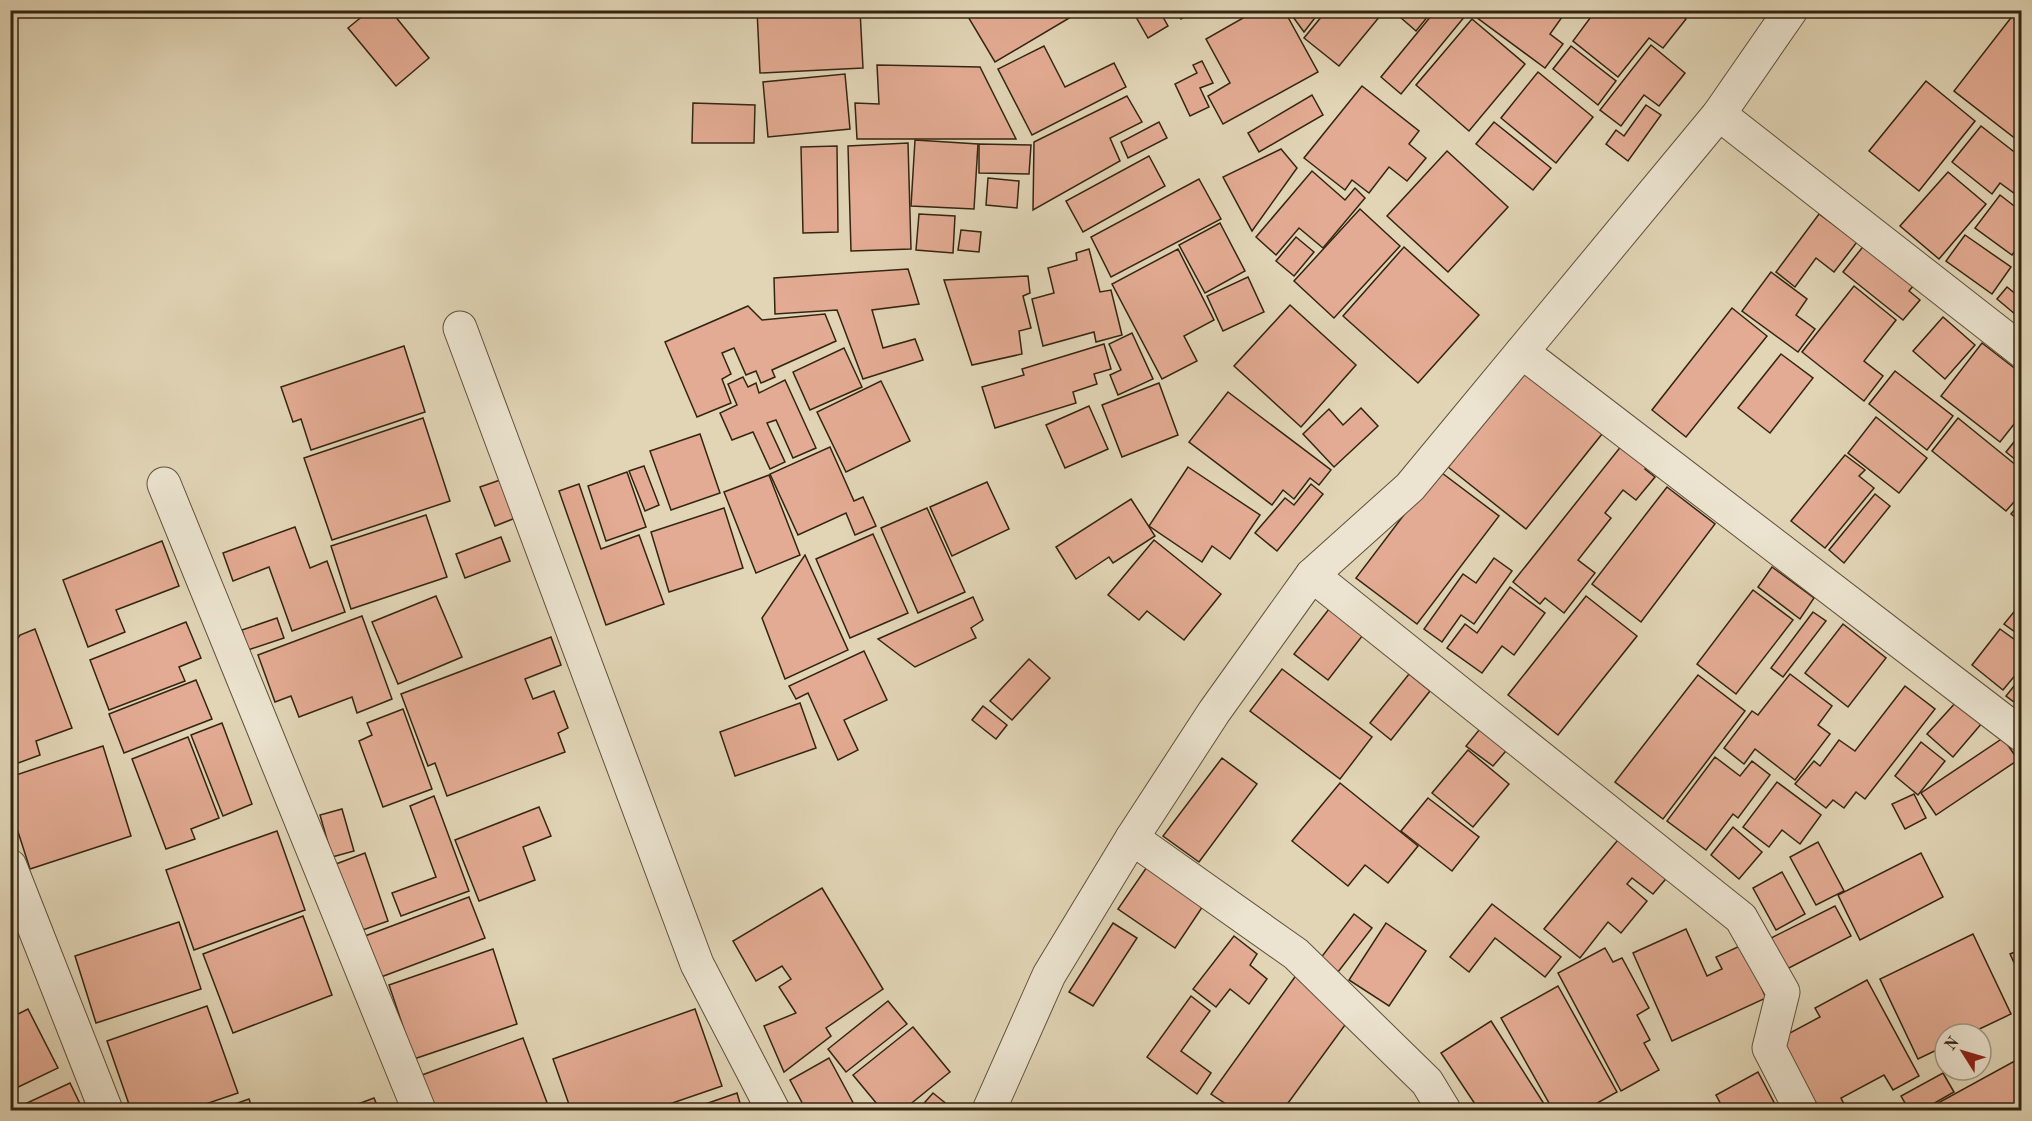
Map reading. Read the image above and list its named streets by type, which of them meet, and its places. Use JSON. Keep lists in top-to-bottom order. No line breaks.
{"north":"top left"}
